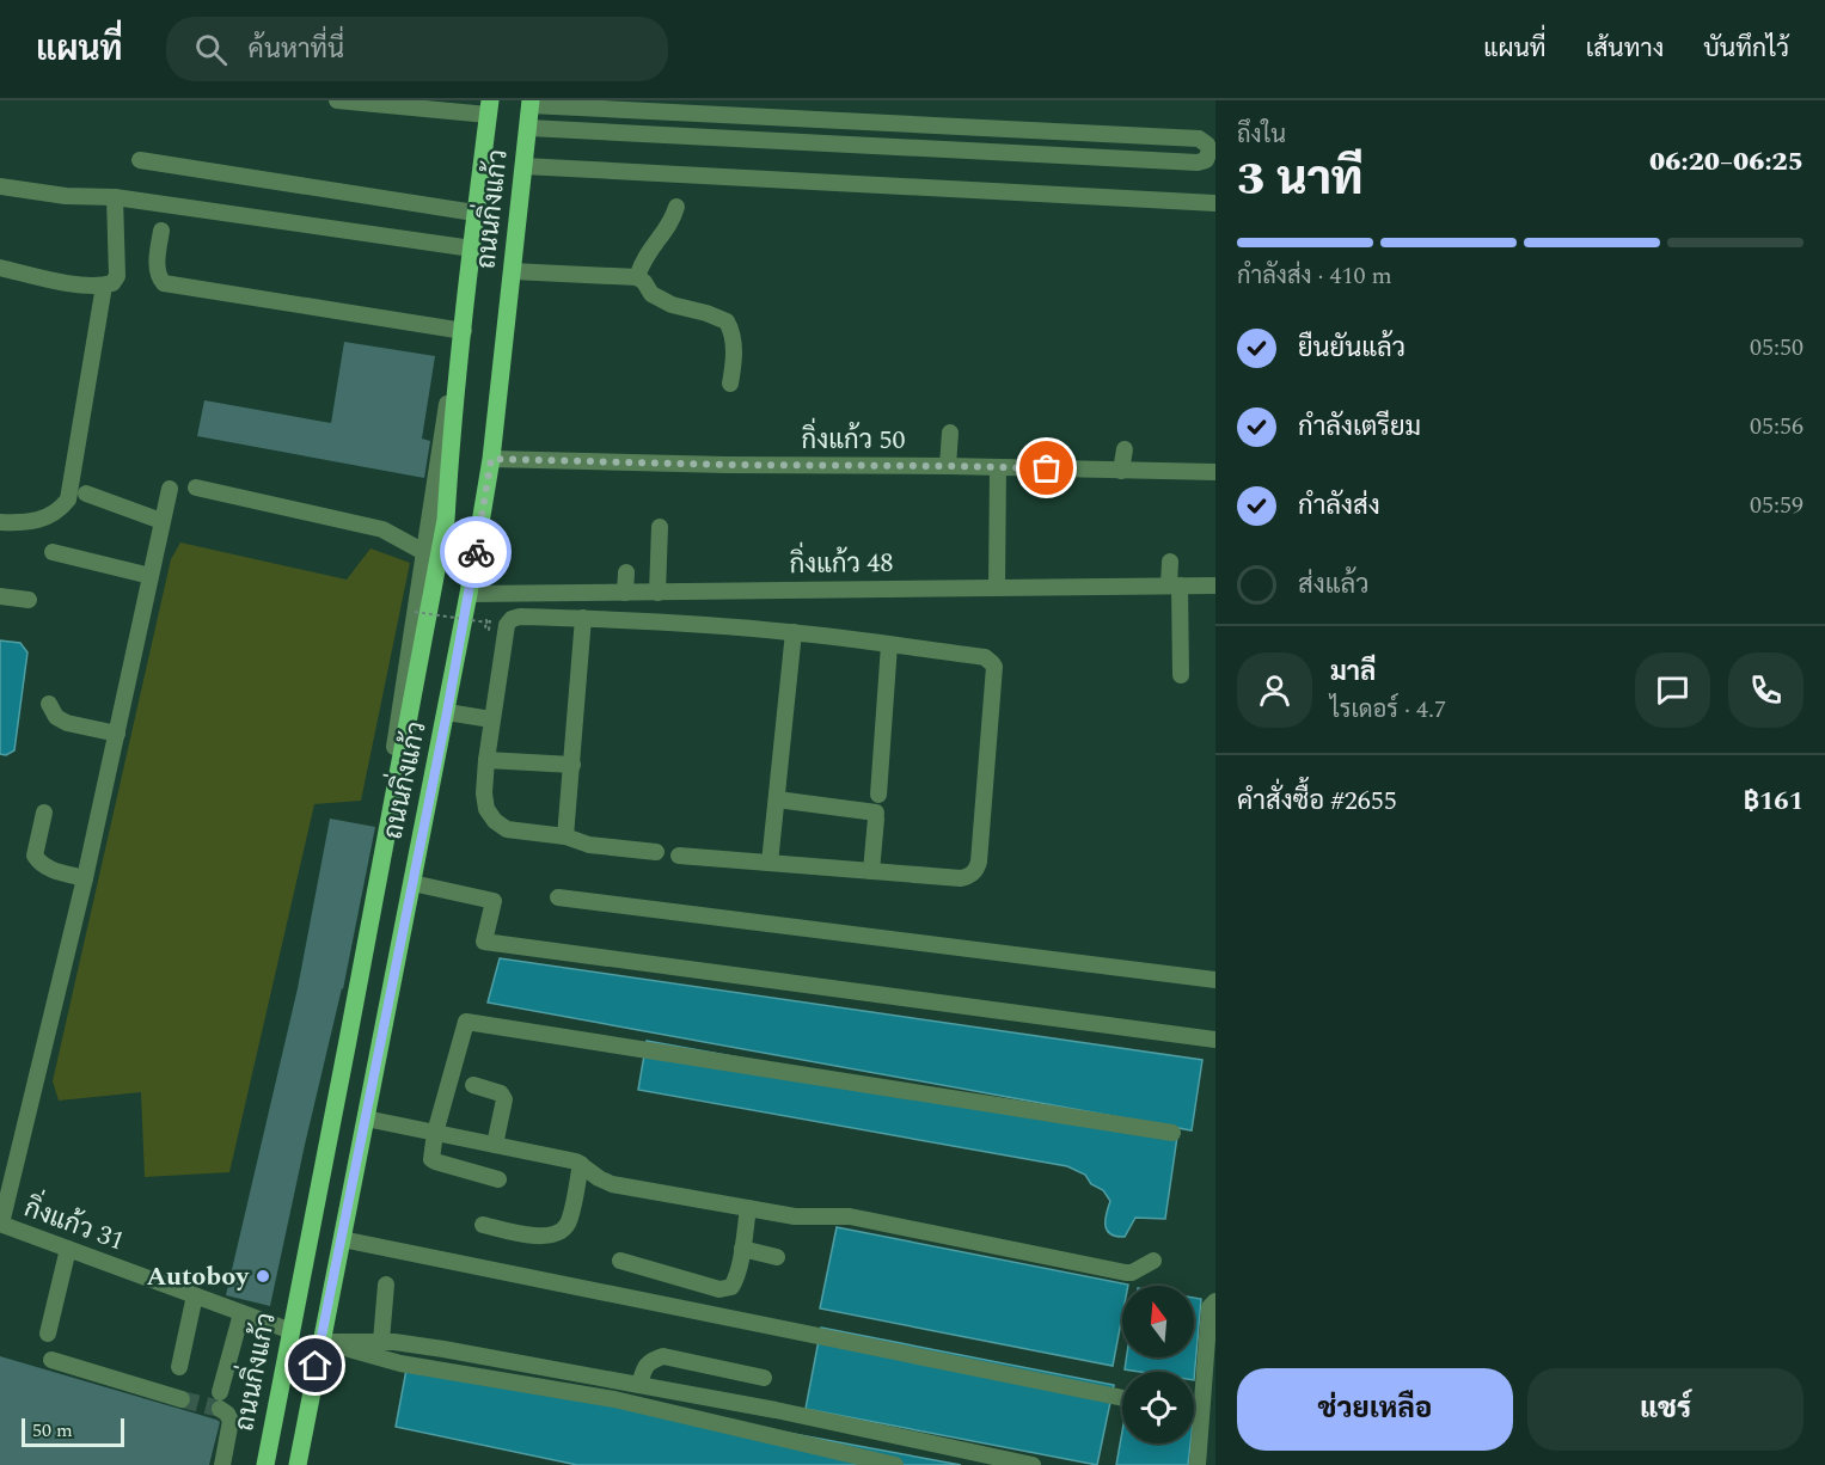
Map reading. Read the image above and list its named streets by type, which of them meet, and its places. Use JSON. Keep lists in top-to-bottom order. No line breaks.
{"streets":{"main road":["ถนนกิ่งแก้ว"],"street":["กิ่งแก้ว 50","กิ่งแก้ว 48","กิ่งแก้ว 31"]},"crossings":[["ถนนกิ่งแก้ว","กิ่งแก้ว 50"],["ถนนกิ่งแก้ว","กิ่งแก้ว 48"],["ถนนกิ่งแก้ว","กิ่งแก้ว 31"]],"places":["Autoboy"],"scale_bar":"50 m","north":"top","page":{"header":"แผนที่","search":"ค้นหาที่นี่","nav":["แผนที่","เส้นทาง","บันทึกไว้"],"heading":["3 นาที","ถึงใน","06:20–06:25"],"panel":["มาลี","ไรเดอร์ · 4.7","คำสั่งซื้อ #2655","฿161"],"bar":"กำลังส่ง · 410 m","list":[["ยืนยันแล้ว","05:50"],["กำลังเตรียม","05:56"],["กำลังส่ง","05:59"],"ส่งแล้ว"],"buttons":["ช่วยเหลือ","แชร์"],"scale":"50 m"}}
